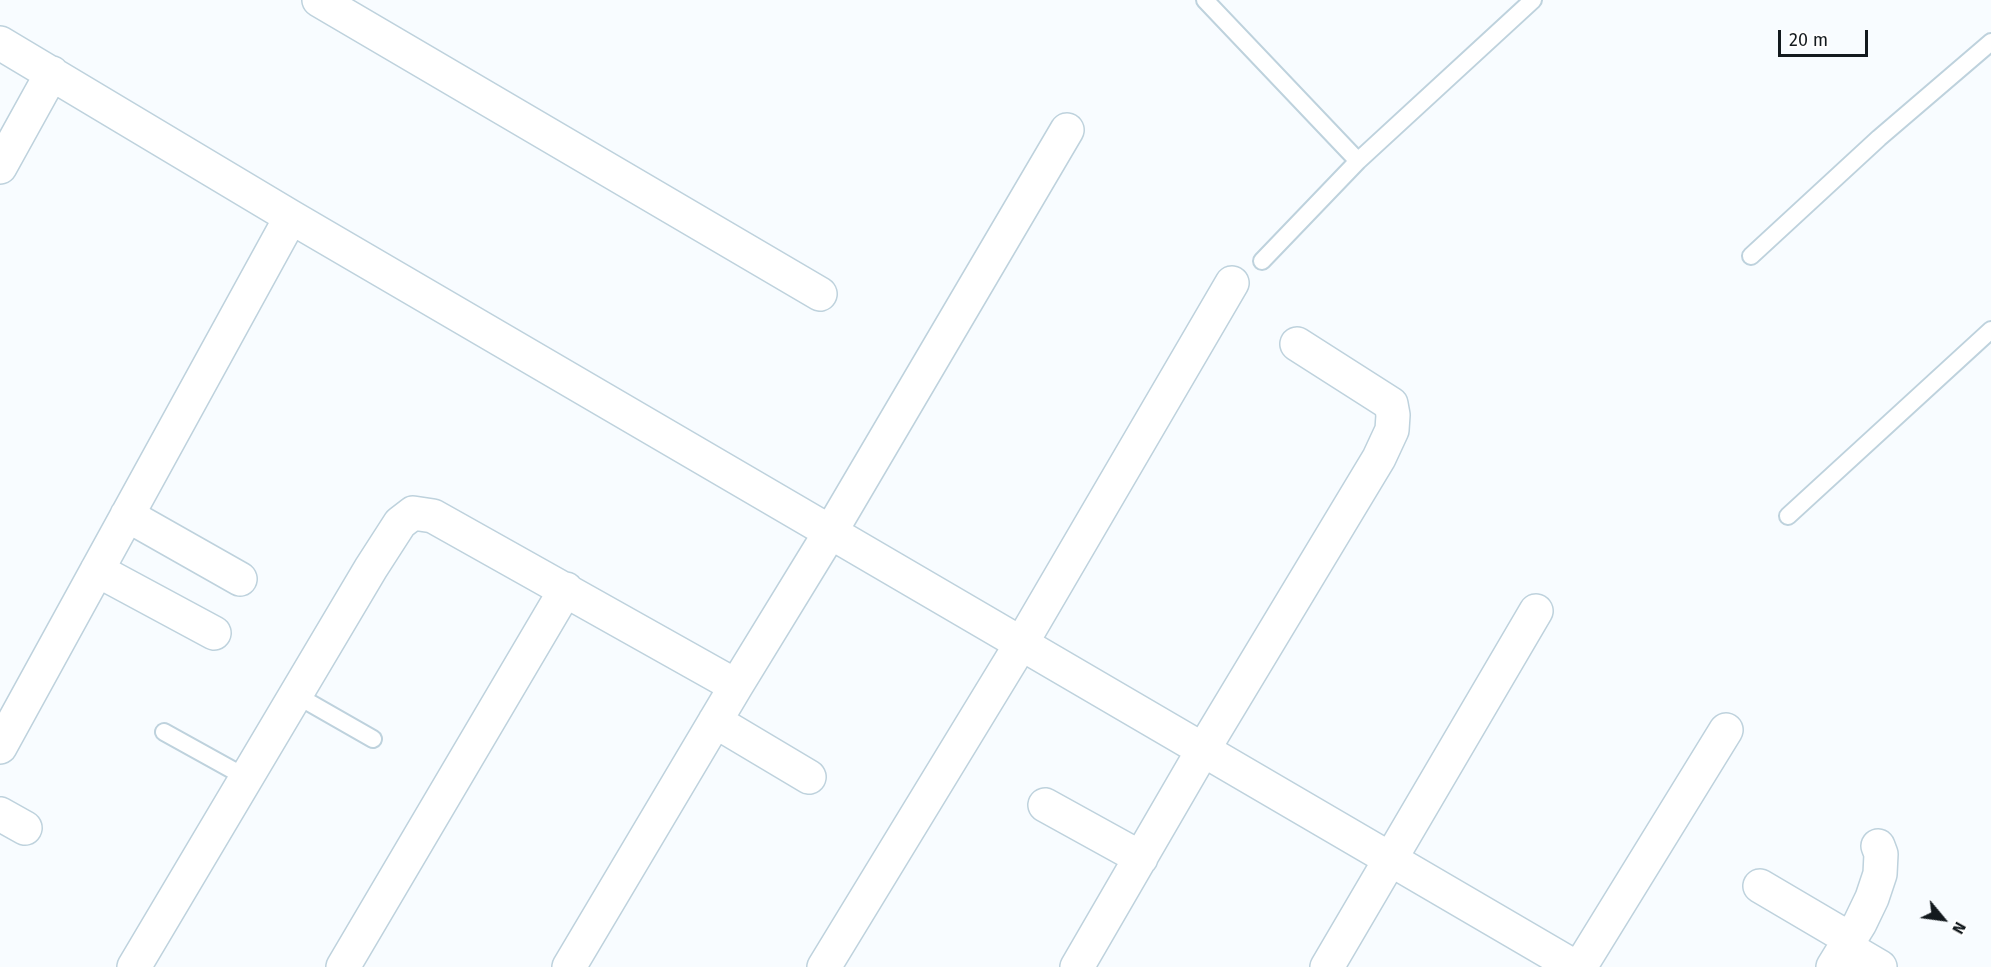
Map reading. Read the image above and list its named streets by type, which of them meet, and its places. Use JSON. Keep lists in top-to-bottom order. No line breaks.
{"scale_bar":"20 m","north":"bottom right"}
